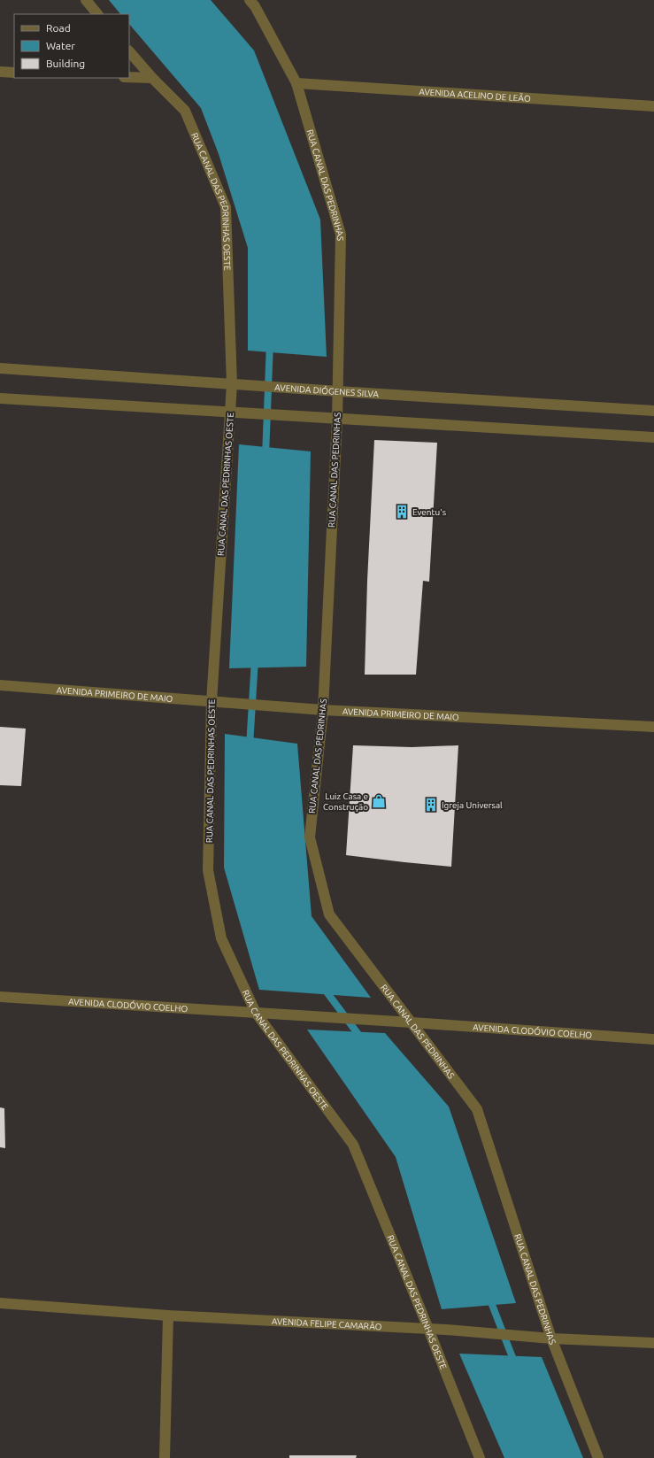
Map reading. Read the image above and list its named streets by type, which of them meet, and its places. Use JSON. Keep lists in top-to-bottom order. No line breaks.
{"streets":{"street":["AVENIDA ACELINO DE LEÃO","RUA CANAL DAS PEDRINHAS","RUA CANAL DAS PEDRINHAS OESTE","AVENIDA DIÓGENES SILVA","AVENIDA PRIMEIRO DE MAIO","AVENIDA CLODÓVIO COELHO","AVENIDA FELIPE CAMARÃO"]},"crossings":[["AVENIDA ACELINO DE LEÃO","RUA CANAL DAS PEDRINHAS"],["RUA CANAL DAS PEDRINHAS","AVENIDA DIÓGENES SILVA"],["RUA CANAL DAS PEDRINHAS","AVENIDA PRIMEIRO DE MAIO"],["RUA CANAL DAS PEDRINHAS","AVENIDA CLODÓVIO COELHO"],["RUA CANAL DAS PEDRINHAS","AVENIDA FELIPE CAMARÃO"],["RUA CANAL DAS PEDRINHAS OESTE","AVENIDA DIÓGENES SILVA"],["RUA CANAL DAS PEDRINHAS OESTE","AVENIDA PRIMEIRO DE MAIO"],["RUA CANAL DAS PEDRINHAS OESTE","AVENIDA CLODÓVIO COELHO"],["RUA CANAL DAS PEDRINHAS OESTE","AVENIDA FELIPE CAMARÃO"]],"places":{"building":["Eventu's","Igreja Universal"],"shop":["Luiz Casa e Construção"]},"legend":["Road","Water","Building"]}
